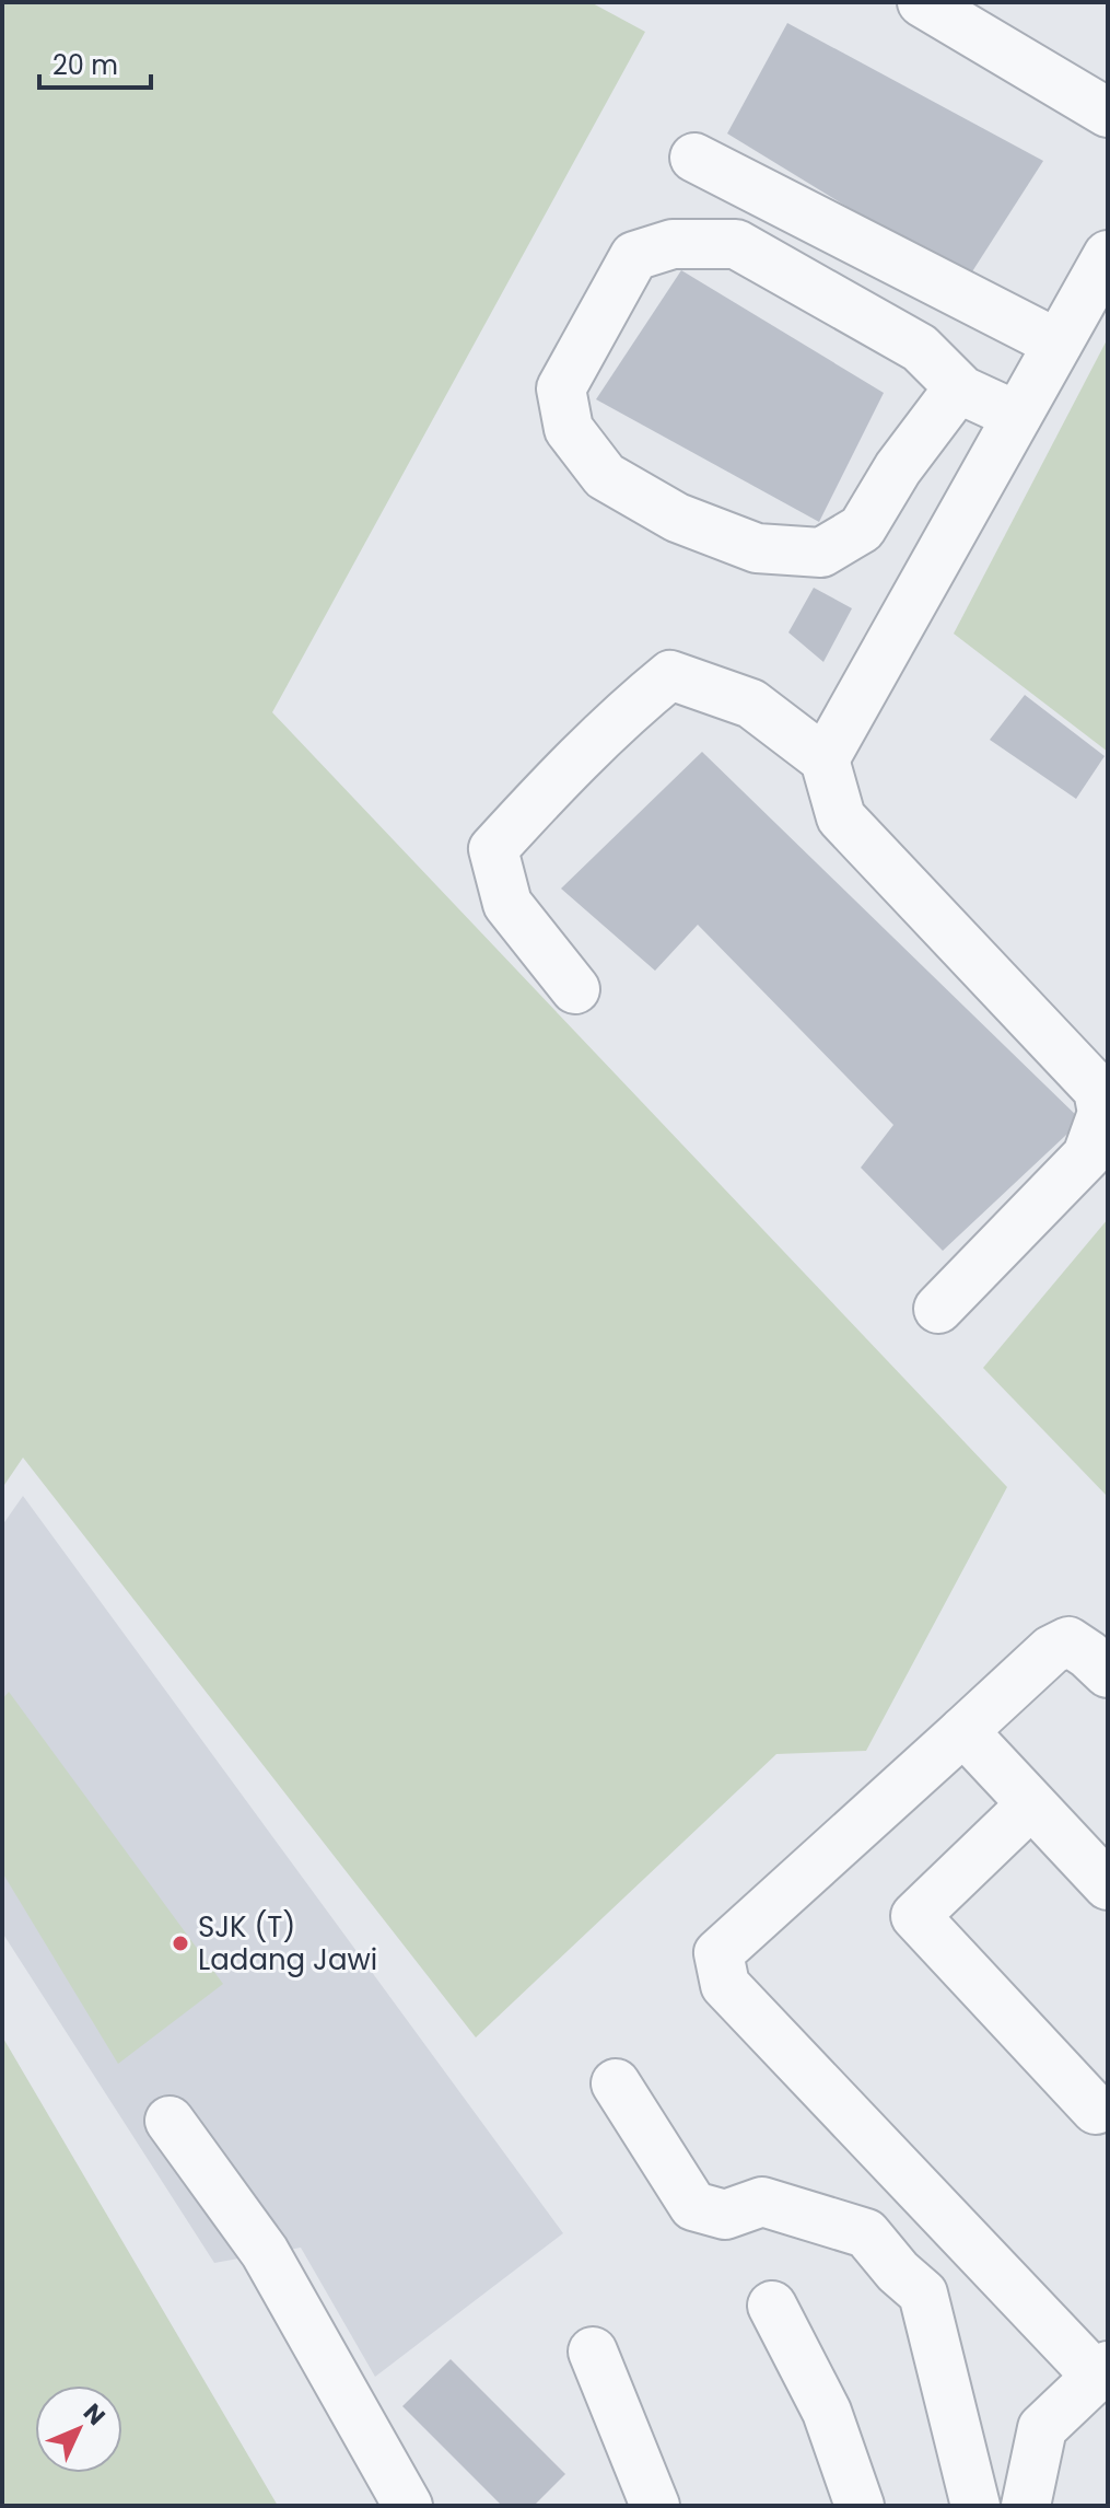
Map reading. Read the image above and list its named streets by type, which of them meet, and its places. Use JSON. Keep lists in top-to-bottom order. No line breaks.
{"places":["SJK (T) Ladang Jawi"],"scale_bar":"20 m","north":"top right"}
